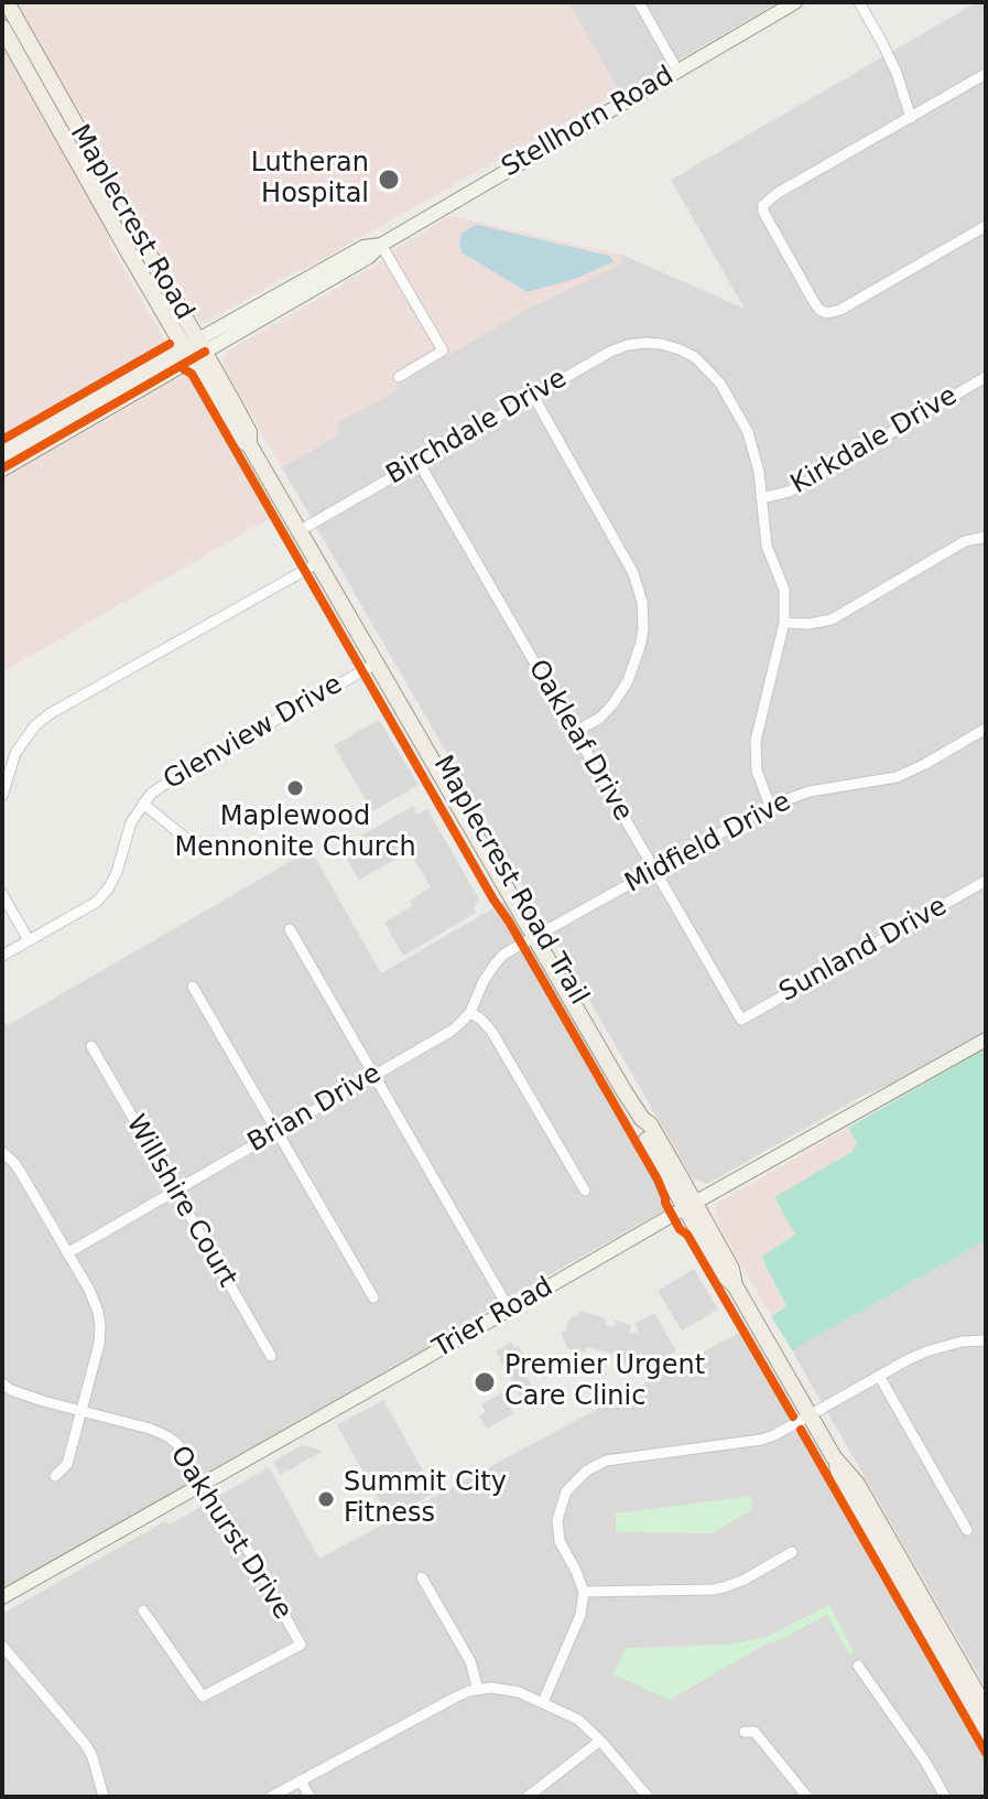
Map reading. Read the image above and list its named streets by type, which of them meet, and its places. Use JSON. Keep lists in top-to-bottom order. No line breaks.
{"streets":{"main road":["Stellhorn Road","Maplecrest Road"],"street":["Birchdale Drive","Kirkdale Drive","Glenview Drive","Oakleaf Drive","Midfield Drive","Sunland Drive","Brian Drive","Willshire Court","Trier Road","Oakhurst Drive"],"cycle path":["Maplecrest Road Trail"]},"crossings":[["Stellhorn Road","Maplecrest Road"],["Maplecrest Road","Birchdale Drive"],["Maplecrest Road","Glenview Drive"],["Maplecrest Road","Midfield Drive"],["Maplecrest Road","Brian Drive"],["Maplecrest Road","Trier Road"],["Birchdale Drive","Kirkdale Drive"],["Birchdale Drive","Oakleaf Drive"],["Oakleaf Drive","Midfield Drive"],["Oakleaf Drive","Sunland Drive"],["Midfield Drive","Brian Drive"],["Brian Drive","Willshire Court"],["Trier Road","Oakhurst Drive"]],"places":["Lutheran Hospital","Maplewood Mennonite Church","Premier Urgent Care Clinic","Summit City Fitness"]}
